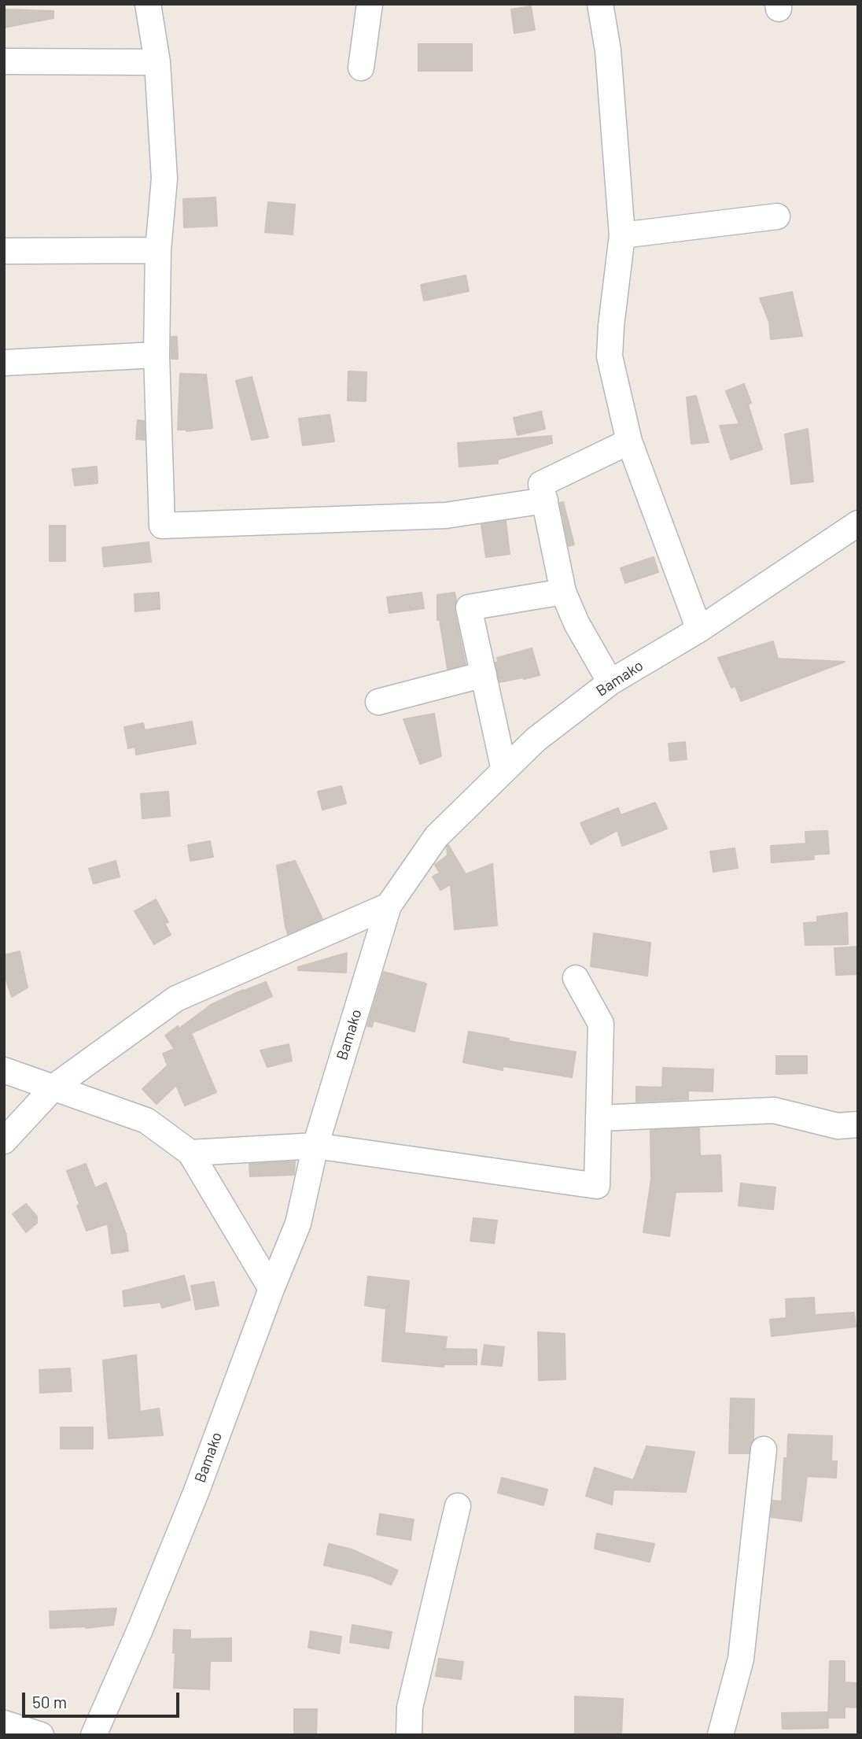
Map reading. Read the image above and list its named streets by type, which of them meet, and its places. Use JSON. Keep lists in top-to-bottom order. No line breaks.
{"streets":{"street":["Bamako"]},"scale_bar":"50 m"}
